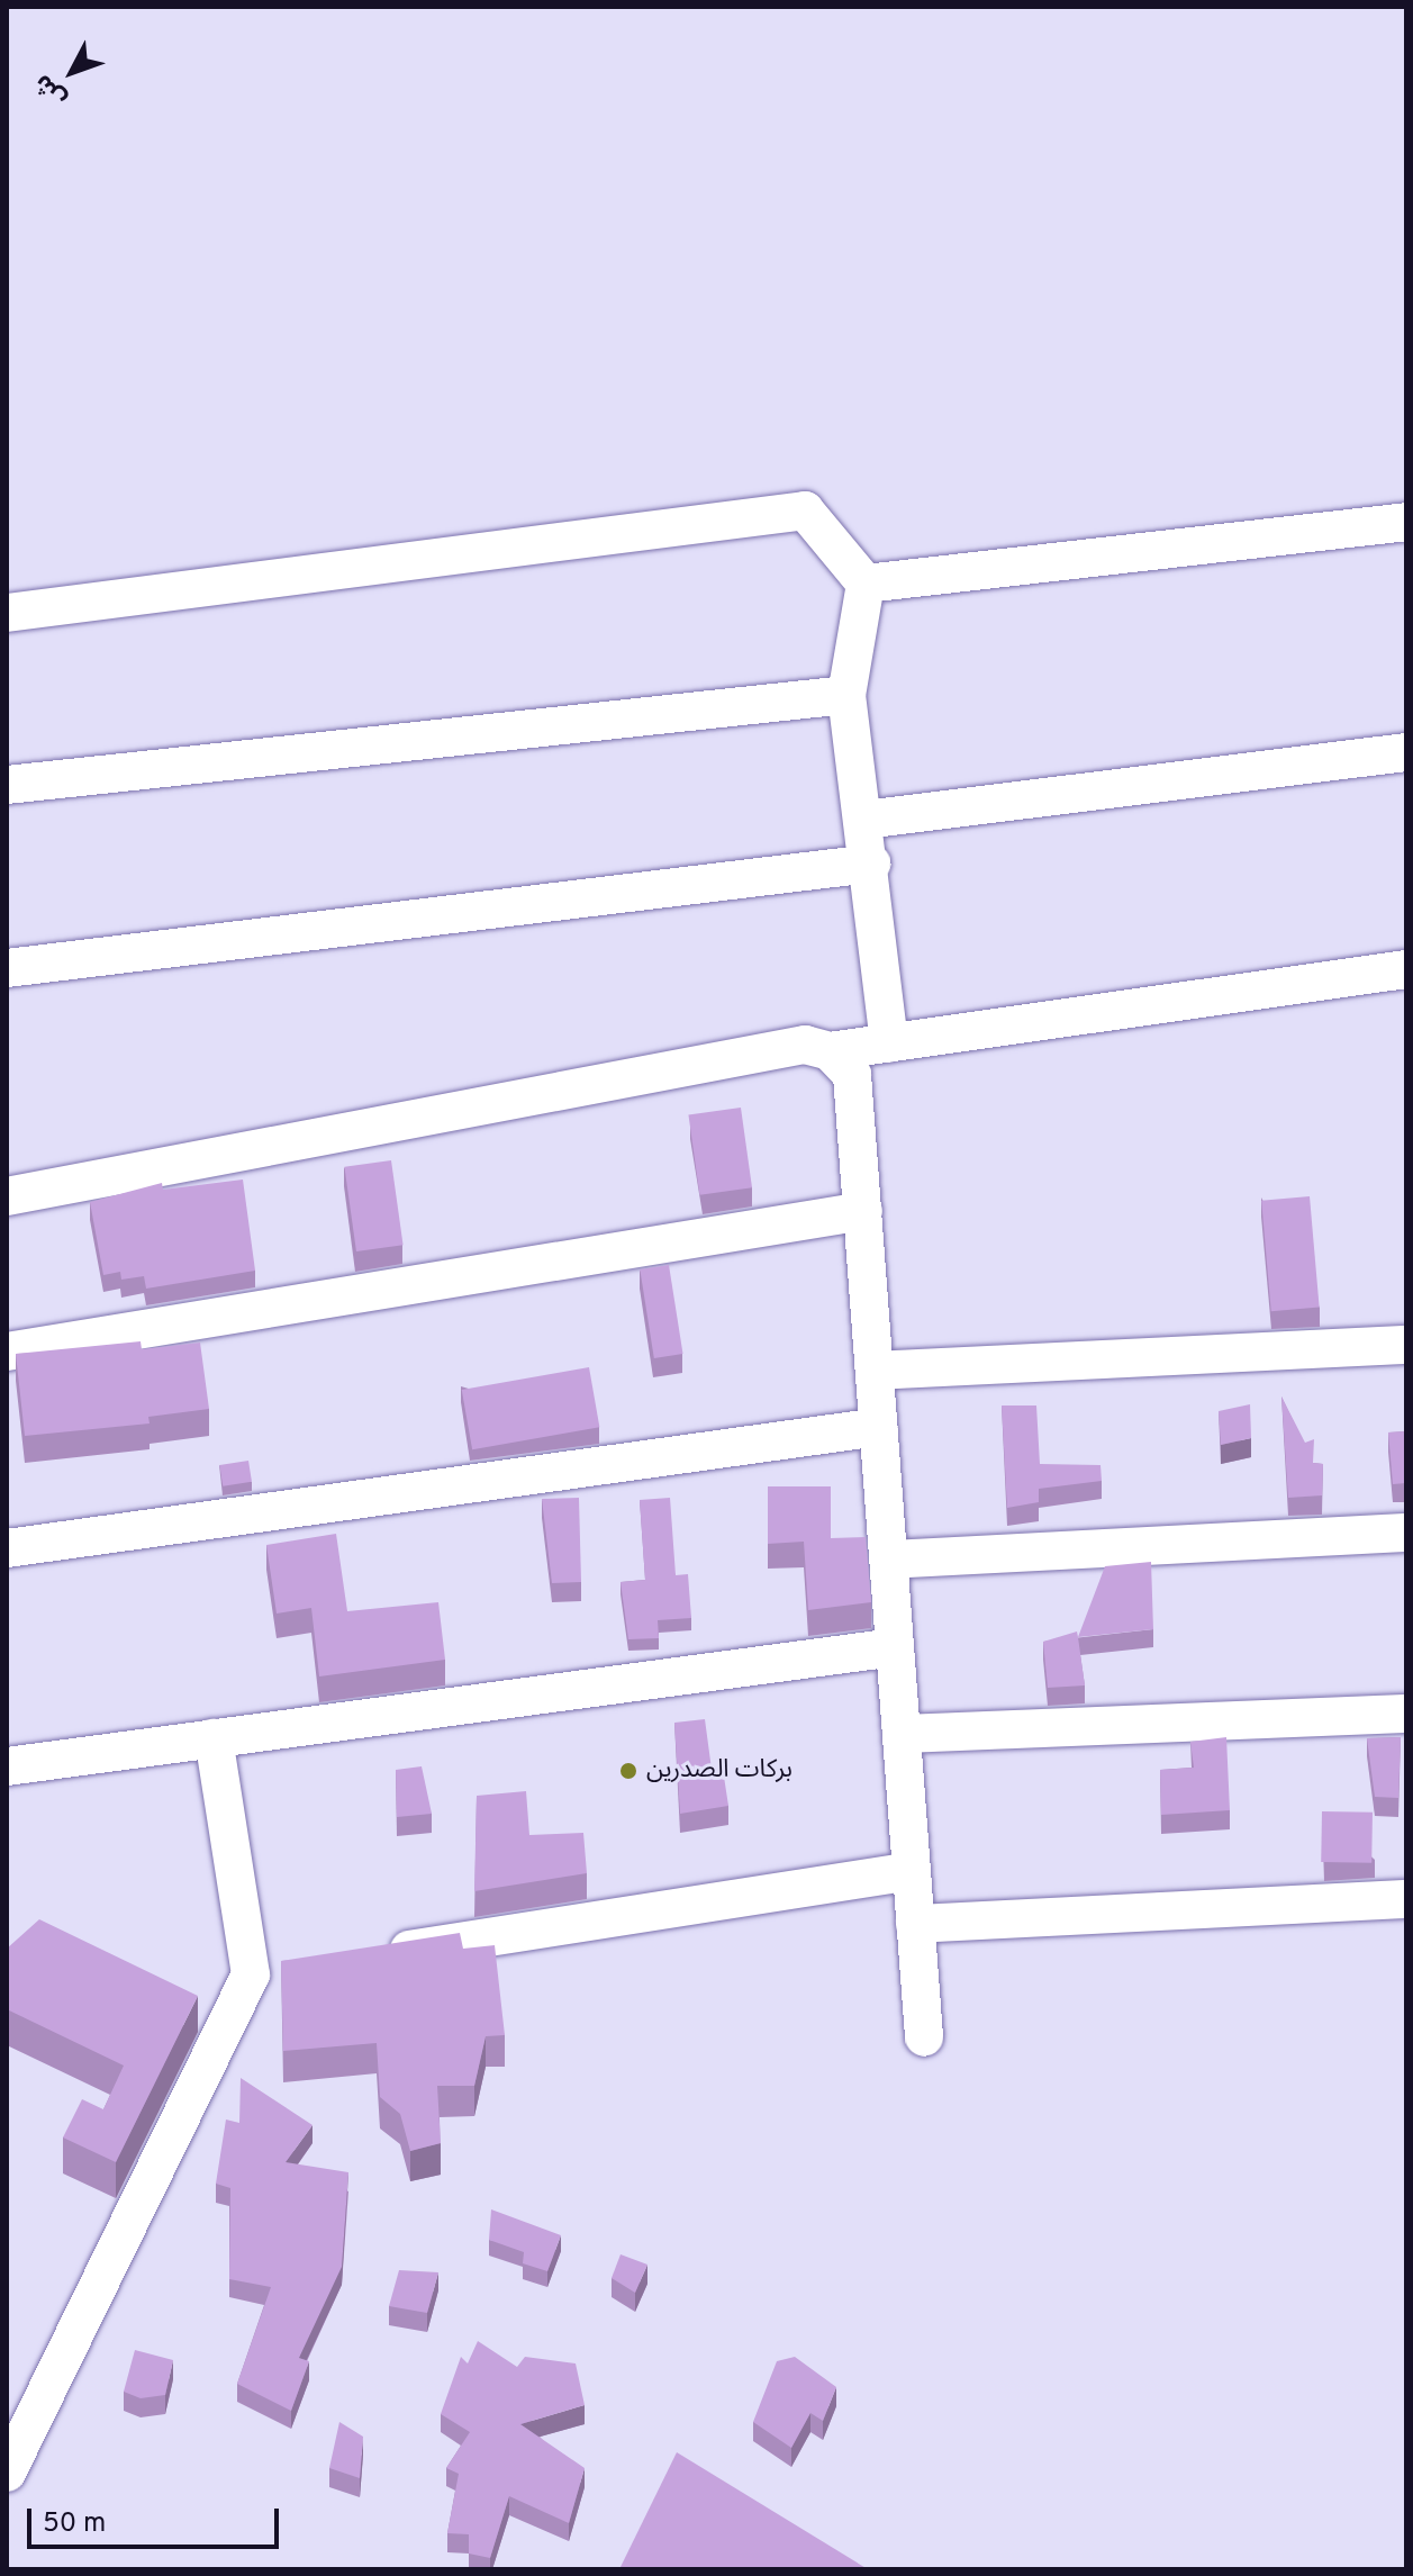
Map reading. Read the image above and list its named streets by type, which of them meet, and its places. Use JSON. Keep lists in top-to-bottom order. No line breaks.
{"places":["بركات الصدرين"],"scale_bar":"50 m","north":"bottom left"}
